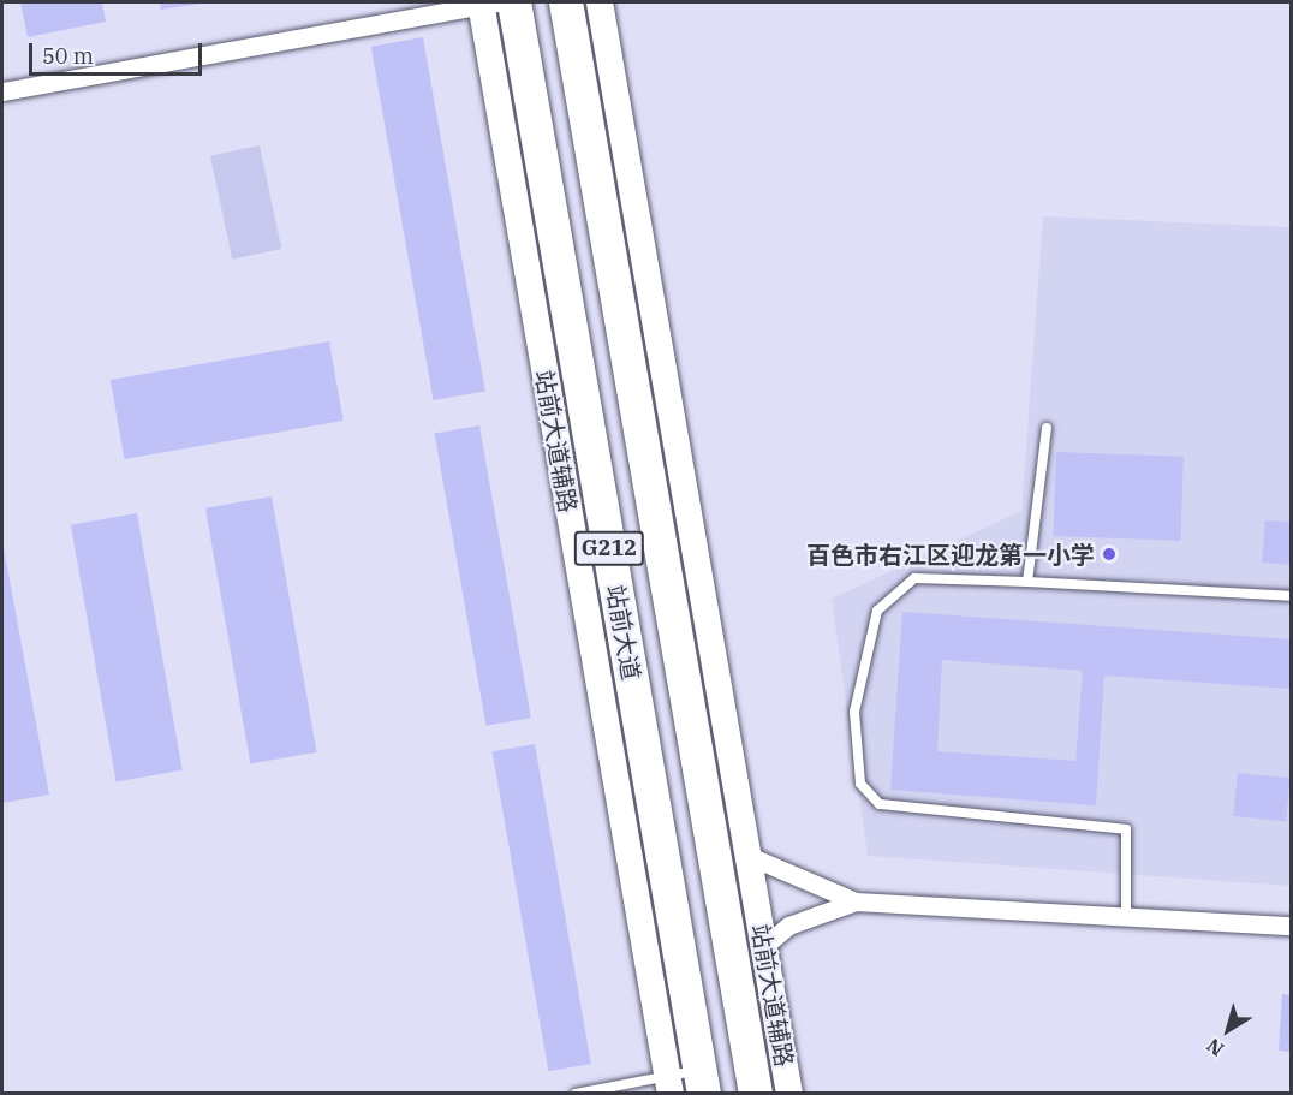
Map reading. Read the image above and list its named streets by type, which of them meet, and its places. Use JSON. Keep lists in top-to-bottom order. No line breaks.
{"streets":{"highway":["G212","站前大道"],"street":["站前大道辅路"]},"places":["百色市右江区迎龙第一小学"],"scale_bar":"50 m","north":"bottom left"}
